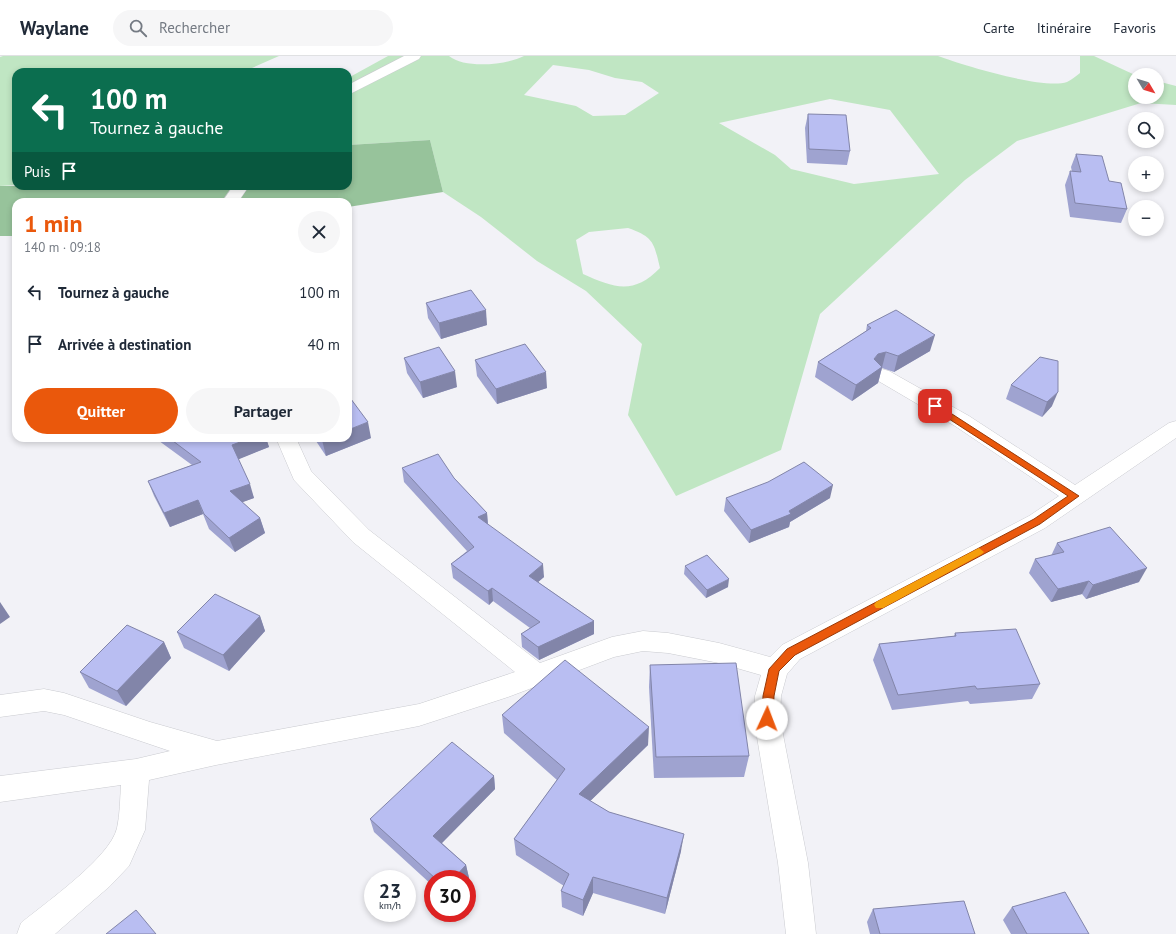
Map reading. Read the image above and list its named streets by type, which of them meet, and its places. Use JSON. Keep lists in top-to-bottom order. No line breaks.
{"north":"bottom right","page":{"header":"Waylane","search":"Rechercher","nav":["Carte","Itinéraire","Favoris"],"map_buttons":["+","−"],"turn":["100 m","Tournez à gauche"],"then":"Puis","heading":["1 min","140 m · 09:18"],"list":[{"name":"Tournez à gauche","value":"100 m"},{"name":"Arrivée à destination","value":"40 m"}],"buttons":["Quitter","Partager"],"speed":"23 km/h","limit":"30"}}
